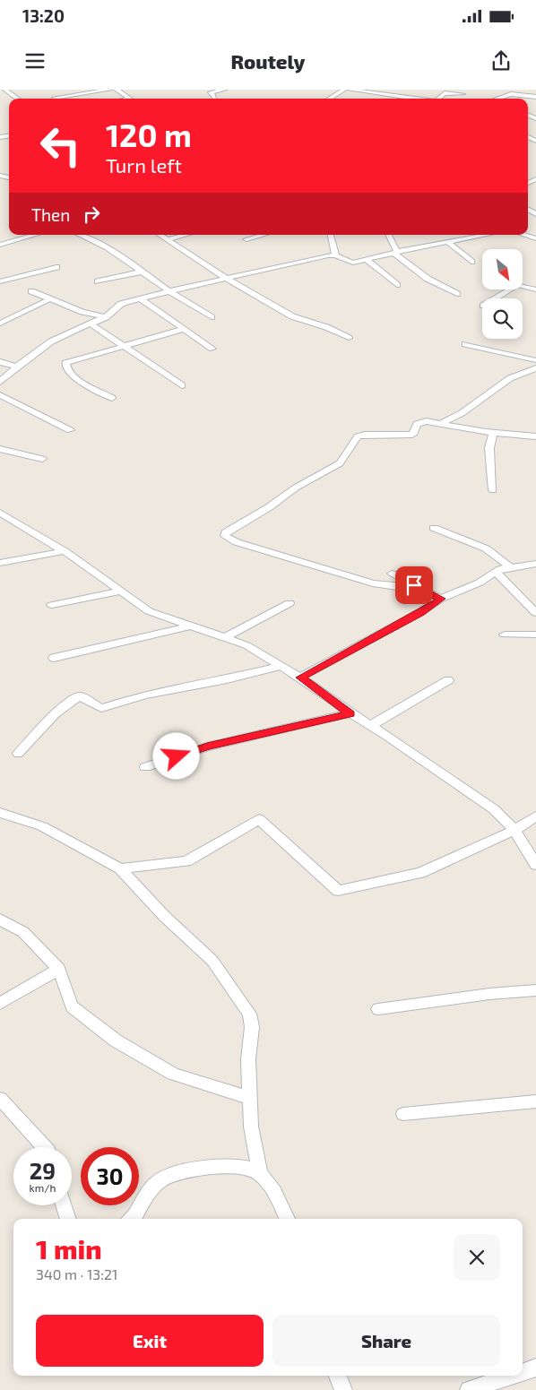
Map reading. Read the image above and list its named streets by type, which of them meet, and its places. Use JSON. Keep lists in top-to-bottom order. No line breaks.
{"north":"bottom right","page":{"status":"13:20","header":"Routely","turn":["120 m","Turn left"],"then":"Then","speed":"29 km/h","limit":"30","heading":["1 min","340 m · 13:21"],"buttons":["Exit","Share"]}}
